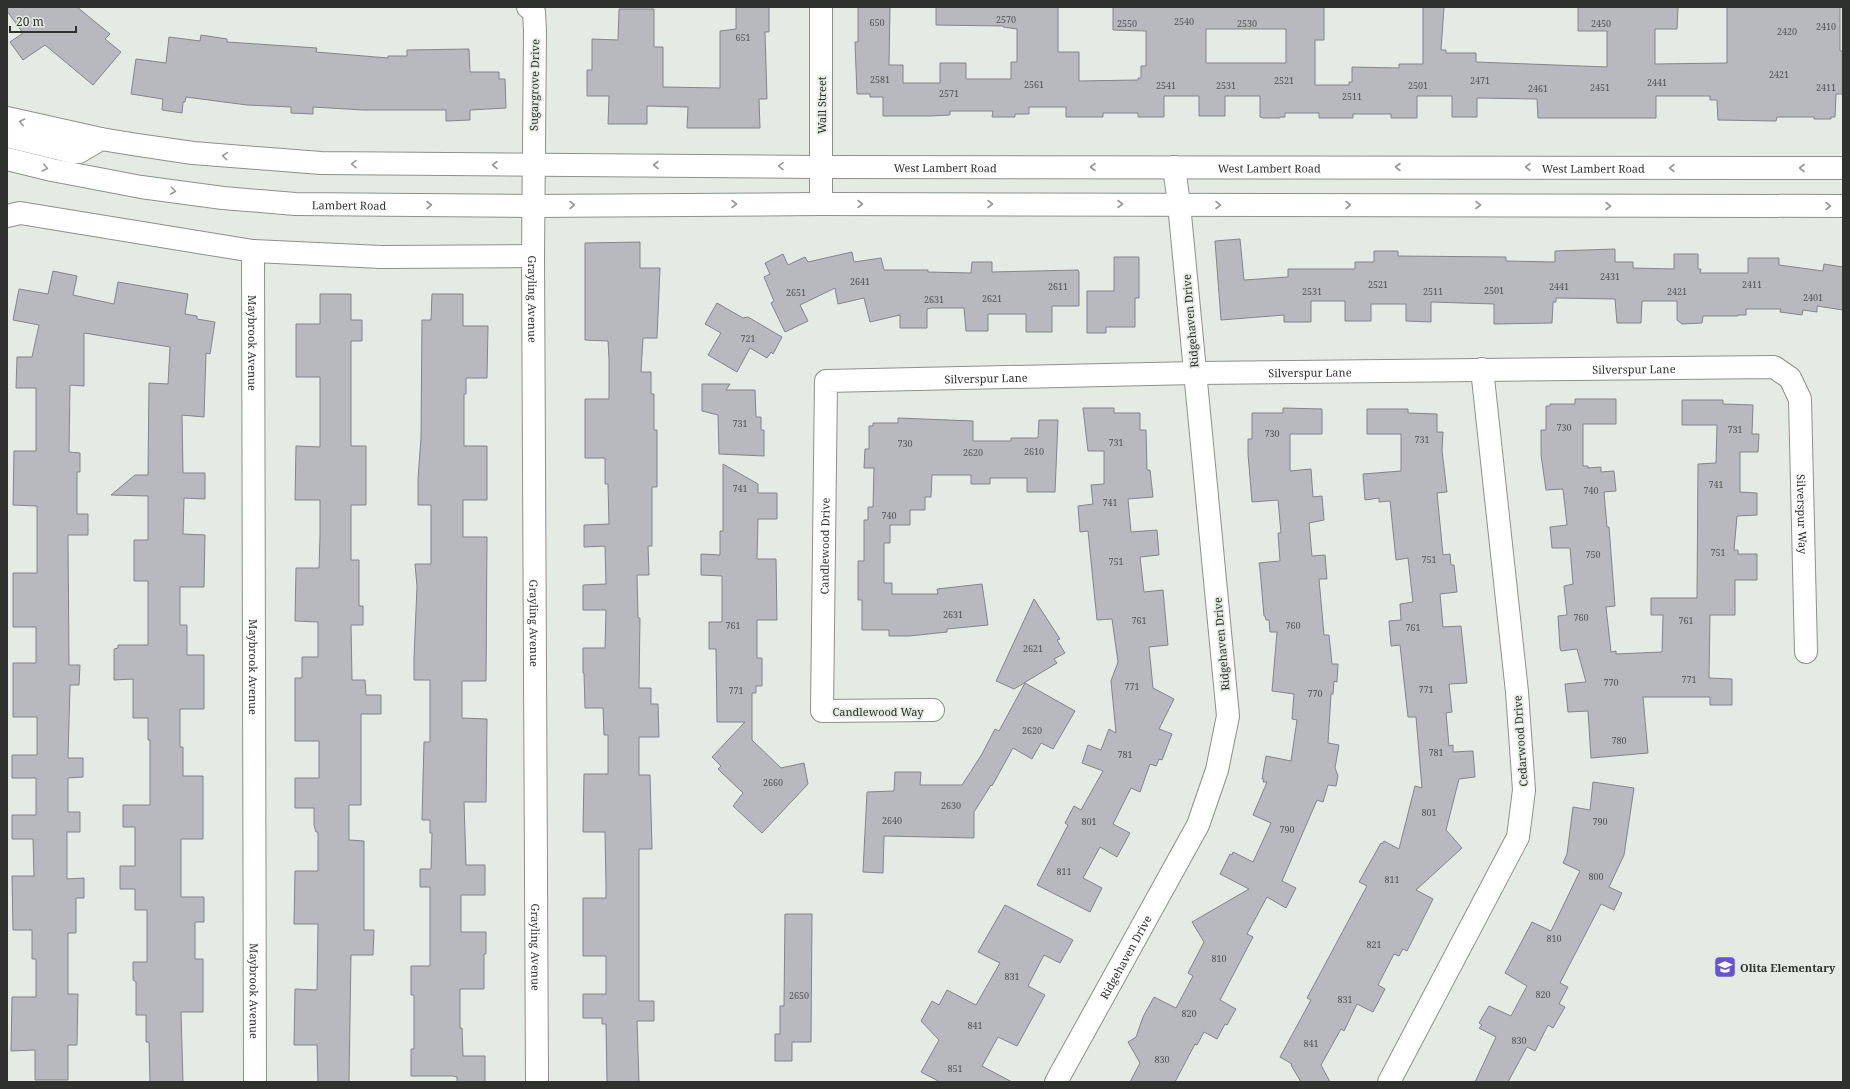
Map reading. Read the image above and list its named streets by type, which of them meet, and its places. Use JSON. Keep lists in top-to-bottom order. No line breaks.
{"streets":{"street":["Sugargrove Drive","Wall Street","West Lambert Road","Lambert Road","Grayling Avenue","Ridgehaven Drive","Maybrook Avenue","Silverspur Lane","Silverspur Way","Candlewood Drive","Candlewood Way","Cedarwood Drive"]},"crossings":[["Sugargrove Drive","West Lambert Road"],["Sugargrove Drive","Grayling Avenue"],["Wall Street","West Lambert Road"],["Wall Street","Lambert Road"],["West Lambert Road","Grayling Avenue"],["West Lambert Road","Ridgehaven Drive"],["Lambert Road","Grayling Avenue"],["Ridgehaven Drive","Silverspur Lane"],["Silverspur Lane","Silverspur Way"],["Silverspur Lane","Candlewood Drive"],["Silverspur Lane","Cedarwood Drive"],["Candlewood Drive","Candlewood Way"]],"places":{"school or university":["Olita Elementary"]},"house_numbers":["2570","2540","650","2550","2530","2450","2410","2420","651","2421","2581","2521","2471","2441","2561","2541","2531","2501","2451","2411","2461","2571","2511","2431","2641","2521","2411","2611","2441","2501","2531","2511","2421","2651","2401","2621","2631","721","731","730","731","730","731","731","730","2610","2620","741","741","740","741","740","751","750","751","751","2631","760","761","761","761","760","761","2621","771","770","771","771","771","770","2620","780","781","781","2660","2630","801","2640","801","790","790","811","800","811","810","821","810","831","820","2650","831","820","841","830","841","830","851"],"scale_bar":"20 m"}
